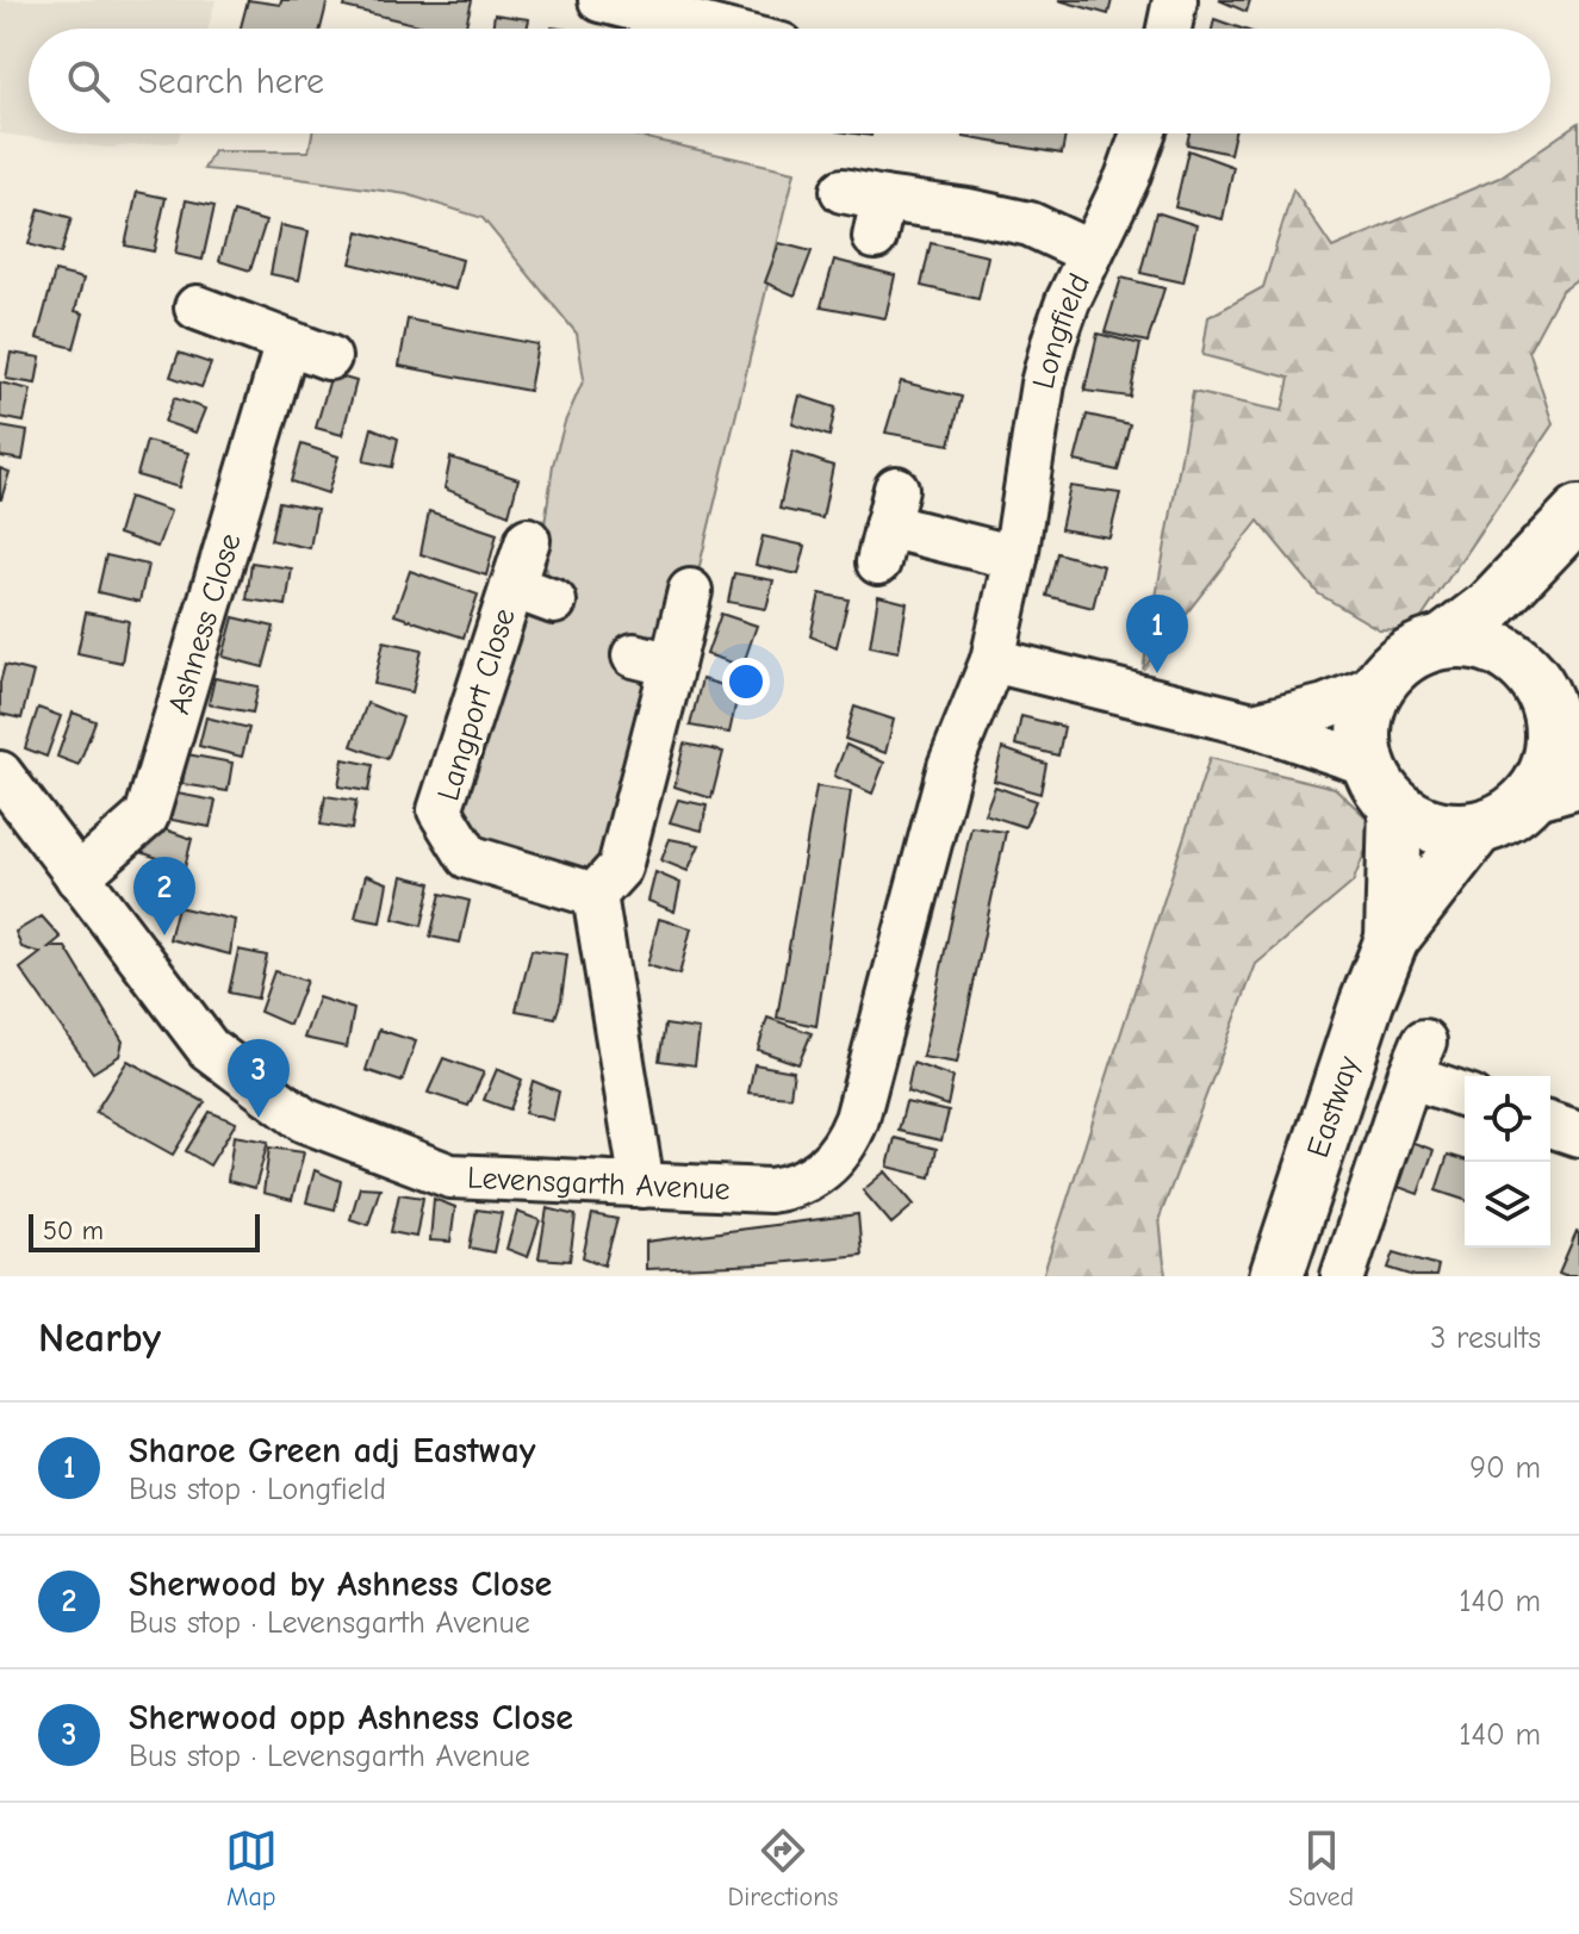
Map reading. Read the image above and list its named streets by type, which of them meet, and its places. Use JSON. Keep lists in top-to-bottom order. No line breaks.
{"streets":{"main road":["Eastway"],"street":["Longfield","Ashness Close","Langport Close","Levensgarth Avenue"]},"crossings":[["Longfield","Levensgarth Avenue"],["Ashness Close","Levensgarth Avenue"]],"scale_bar":"50 m","page":{"search":"Search here","pins":["1","2","3"],"scale":"50 m","heading":["Nearby","3 results"],"list":[{"mark":"1","name":"Sharoe Green adj Eastway","note":"Bus stop · Longfield","value":"90 m"},{"mark":"2","name":"Sherwood by Ashness Close","note":"Bus stop · Levensgarth Avenue","value":"140 m"},{"mark":"3","name":"Sherwood opp Ashness Close","note":"Bus stop · Levensgarth Avenue","value":"140 m"}],"nav":["Map","Directions","Saved"]}}
